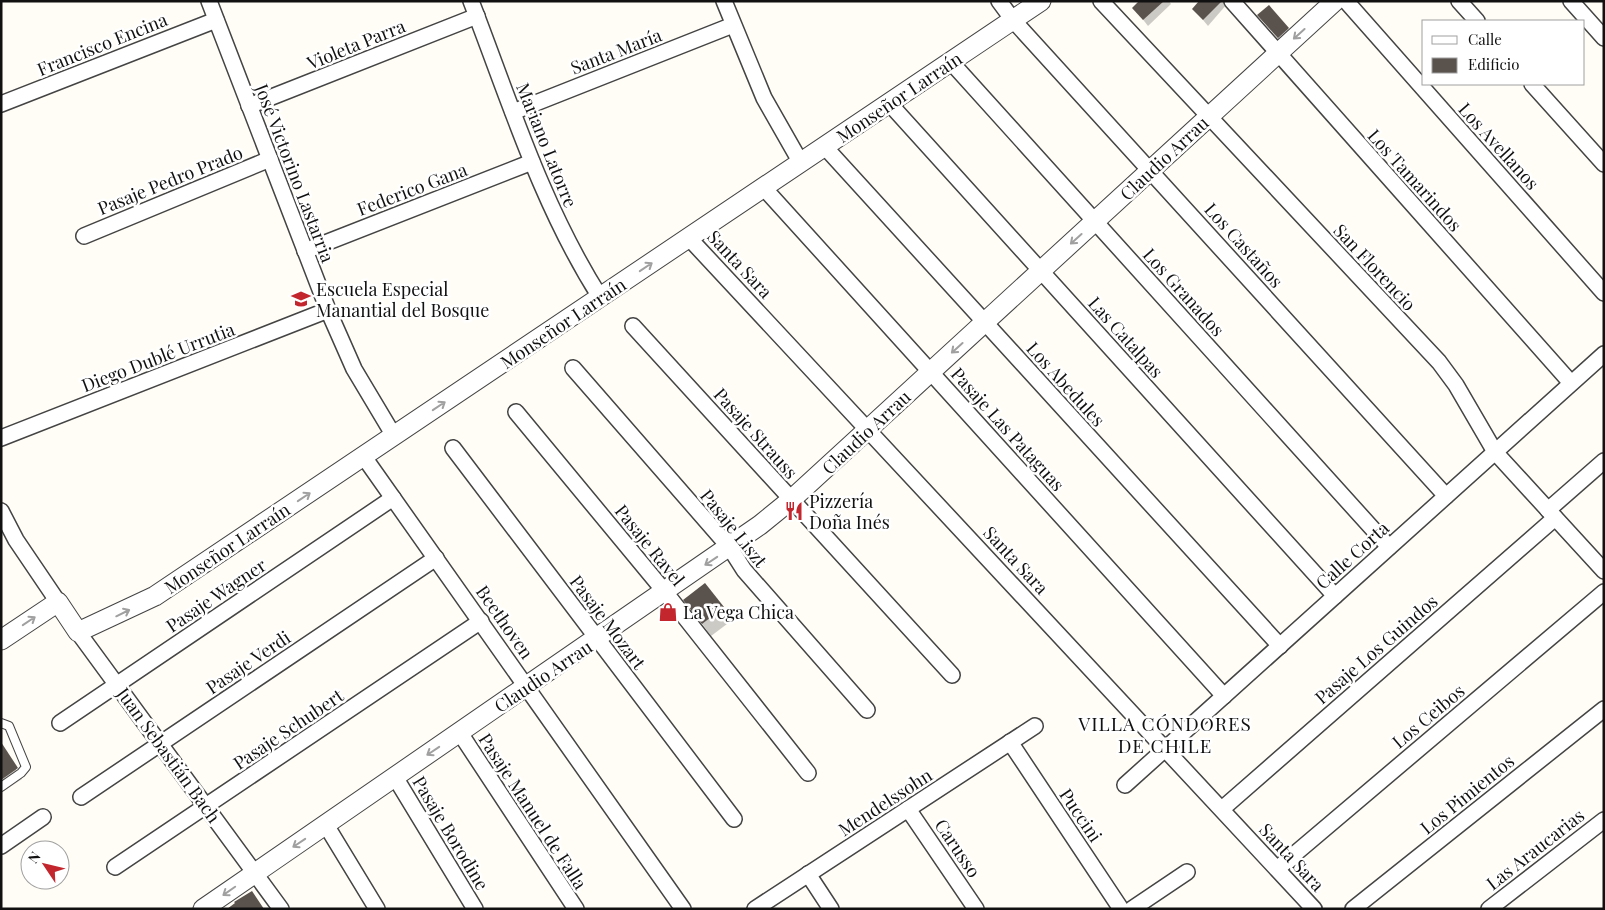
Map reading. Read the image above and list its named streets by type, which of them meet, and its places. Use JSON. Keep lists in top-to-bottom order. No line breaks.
{"streets":{"street":["Francisco Encina","Violeta Parra","Santa María","Monseñor Larraín","Mariano Latorre","Los Avellanos","Claudio Arrau","José Victorino Lastarria","Pasaje Pedro Prado","Los Tamarindos","Federico Gana","Los Castaños","Santa Sara","San Florencio","Los Granados","Las Catalpas","Diego Dublé Urrutia","Los Abedules","Pasaje Las Pataguas","Pasaje Strauss","Pasaje Liszt","Pasaje Ravel","Calle Corta","Pasaje Wagner","Beethoven","Pasaje Mozart","Pasaje Los Guindos","Pasaje Verdi","Los Ceibos","Pasaje Schubert","Juan Sebastián Bach","Los Pimientos","Mendelssohn","Pasaje Manuel de Falla","Puccini","Pasaje Borodine","Carusso","Las Araucarias"]},"crossings":[["Francisco Encina","José Victorino Lastarria"],["Violeta Parra","Mariano Latorre"],["Violeta Parra","José Victorino Lastarria"],["Santa María","Mariano Latorre"],["Monseñor Larraín","Mariano Latorre"],["Monseñor Larraín","José Victorino Lastarria"],["Monseñor Larraín","Los Castaños"],["Monseñor Larraín","Santa Sara"],["Monseñor Larraín","Los Granados"],["Monseñor Larraín","Las Catalpas"],["Monseñor Larraín","Los Abedules"],["Monseñor Larraín","Pasaje Las Pataguas"],["Monseñor Larraín","Beethoven"],["Monseñor Larraín","Juan Sebastián Bach"],["Mariano Latorre","Federico Gana"],["Claudio Arrau","Los Tamarindos"],["Claudio Arrau","Los Castaños"],["Claudio Arrau","Santa Sara"],["Claudio Arrau","San Florencio"],["Claudio Arrau","Los Granados"],["Claudio Arrau","Las Catalpas"],["Claudio Arrau","Los Abedules"],["Claudio Arrau","Pasaje Las Pataguas"],["Claudio Arrau","Pasaje Strauss"],["Claudio Arrau","Pasaje Liszt"],["Claudio Arrau","Pasaje Ravel"],["Claudio Arrau","Beethoven"],["Claudio Arrau","Pasaje Mozart"],["Claudio Arrau","Juan Sebastián Bach"],["Claudio Arrau","Pasaje Manuel de Falla"],["Claudio Arrau","Pasaje Borodine"],["José Victorino Lastarria","Pasaje Pedro Prado"],["José Victorino Lastarria","Federico Gana"],["José Victorino Lastarria","Diego Dublé Urrutia"],["Los Tamarindos","Calle Corta"],["Los Castaños","Calle Corta"],["Santa Sara","Calle Corta"],["Santa Sara","Pasaje Los Guindos"],["Santa Sara","Los Ceibos"],["San Florencio","Calle Corta"],["San Florencio","Pasaje Los Guindos"],["Los Granados","Calle Corta"],["Las Catalpas","Calle Corta"],["Los Abedules","Calle Corta"],["Pasaje Las Pataguas","Calle Corta"],["Pasaje Wagner","Beethoven"],["Pasaje Wagner","Juan Sebastián Bach"],["Beethoven","Pasaje Verdi"],["Beethoven","Pasaje Schubert"],["Pasaje Verdi","Juan Sebastián Bach"],["Pasaje Schubert","Juan Sebastián Bach"],["Mendelssohn","Puccini"],["Mendelssohn","Carusso"]],"one_way":["Monseñor Larraín","Claudio Arrau"],"districts":["VILLA CÓNDORES DE CHILE"],"places":{"school or university":["Escuela Especial Manantial del Bosque"],"restaurant":["Pizzería Doña Inés"],"shop":["La Vega Chica"]},"legend":["Calle","Edificio"],"north":"top left"}
